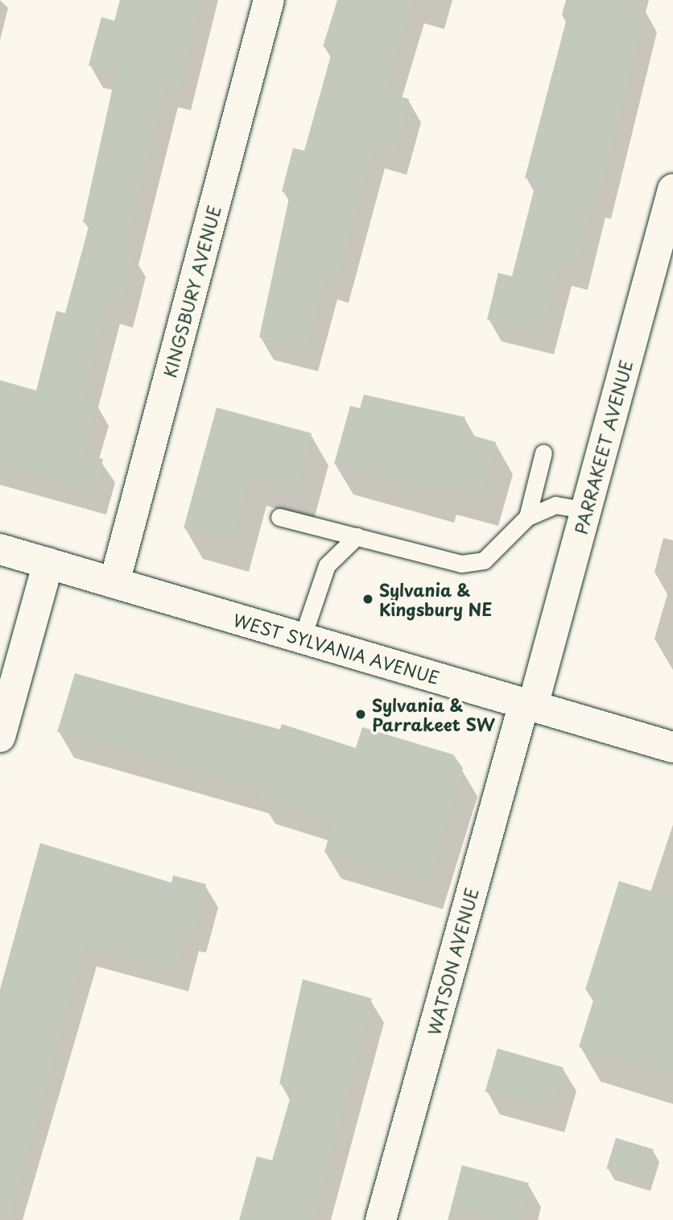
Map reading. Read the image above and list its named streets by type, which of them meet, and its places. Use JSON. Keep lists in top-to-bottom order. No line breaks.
{"streets":{"street":["KINGSBURY AVENUE","PARRAKEET AVENUE","WEST SYLVANIA AVENUE","WATSON AVENUE"]},"crossings":[["KINGSBURY AVENUE","WEST SYLVANIA AVENUE"],["PARRAKEET AVENUE","WEST SYLVANIA AVENUE"],["PARRAKEET AVENUE","WATSON AVENUE"],["WEST SYLVANIA AVENUE","WATSON AVENUE"]],"places":["Sylvania & Kingsbury NE","Sylvania & Parrakeet SW"]}
